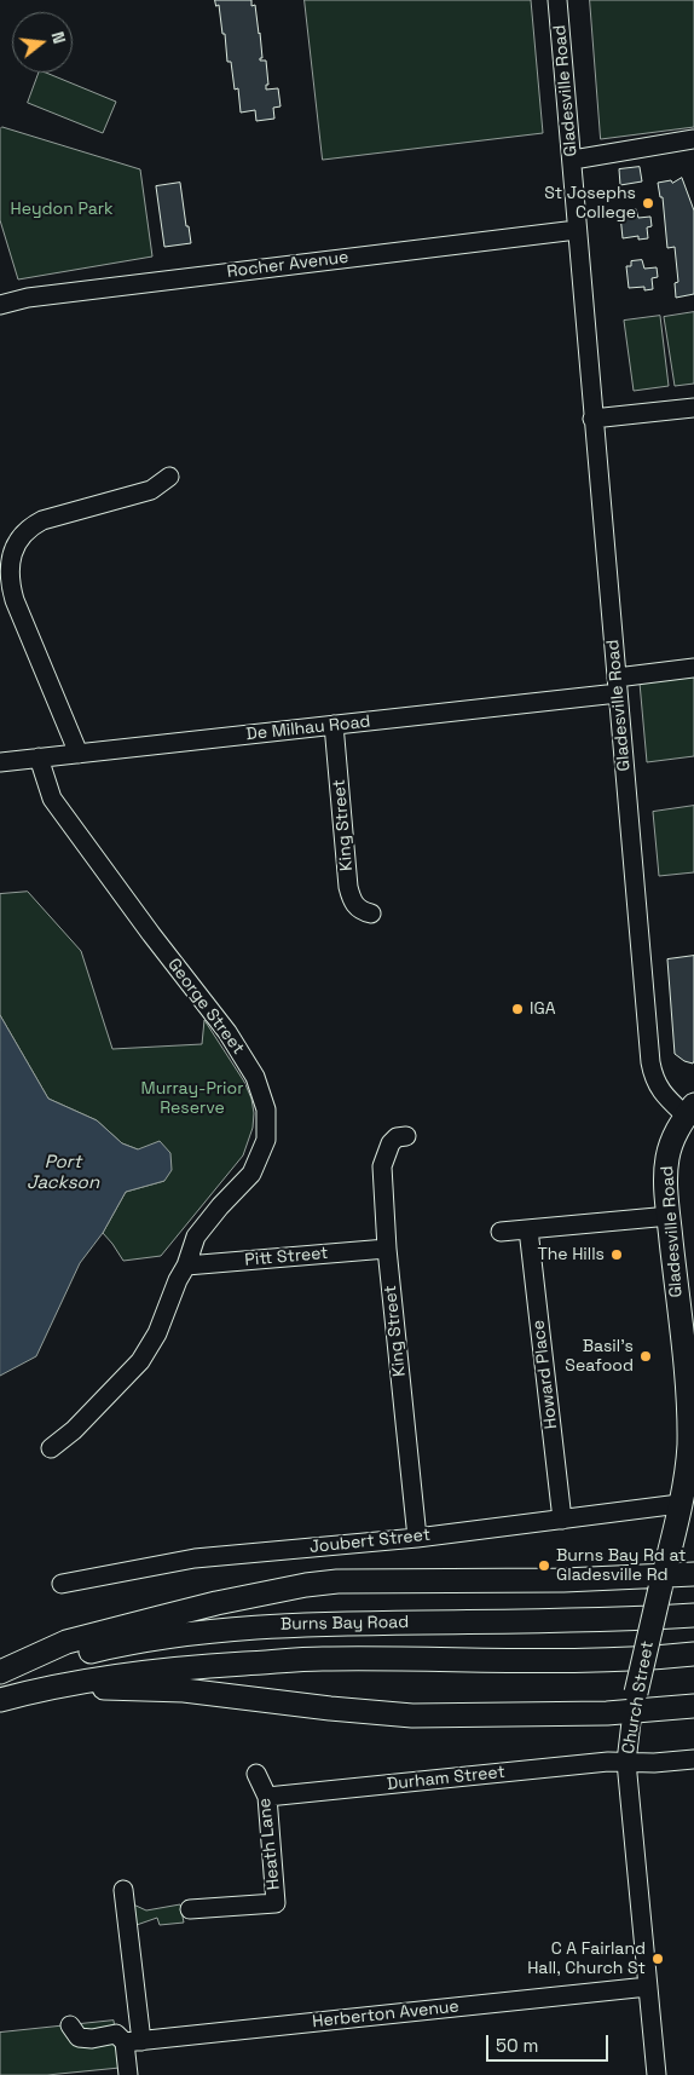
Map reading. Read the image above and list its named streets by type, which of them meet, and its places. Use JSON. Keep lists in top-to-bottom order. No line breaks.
{"streets":{"main road":["Gladesville Road","Burns Bay Road","Church Street"],"street":["Rocher Avenue","De Milhau Road","King Street","George Street","Pitt Street","Howard Place","Joubert Street","Durham Street","Heath Lane","Herberton Avenue"]},"crossings":[["Gladesville Road","Rocher Avenue"],["Gladesville Road","De Milhau Road"],["Gladesville Road","Church Street"],["De Milhau Road","King Street"],["De Milhau Road","George Street"],["King Street","Pitt Street"],["King Street","Joubert Street"],["George Street","Pitt Street"],["Howard Place","Joubert Street"],["Joubert Street","Church Street"],["Church Street","Durham Street"],["Church Street","Herberton Avenue"],["Durham Street","Heath Lane"]],"water":["Port Jackson"],"parks":["Heydon Park","Murray-Prior Reserve"],"places":["St Josephs College","IGA","The Hills","Basil’s Seafood","Burns Bay Rd at Gladesville Rd","C A Fairland Hall, Church St"],"scale_bar":"50 m","north":"right"}
